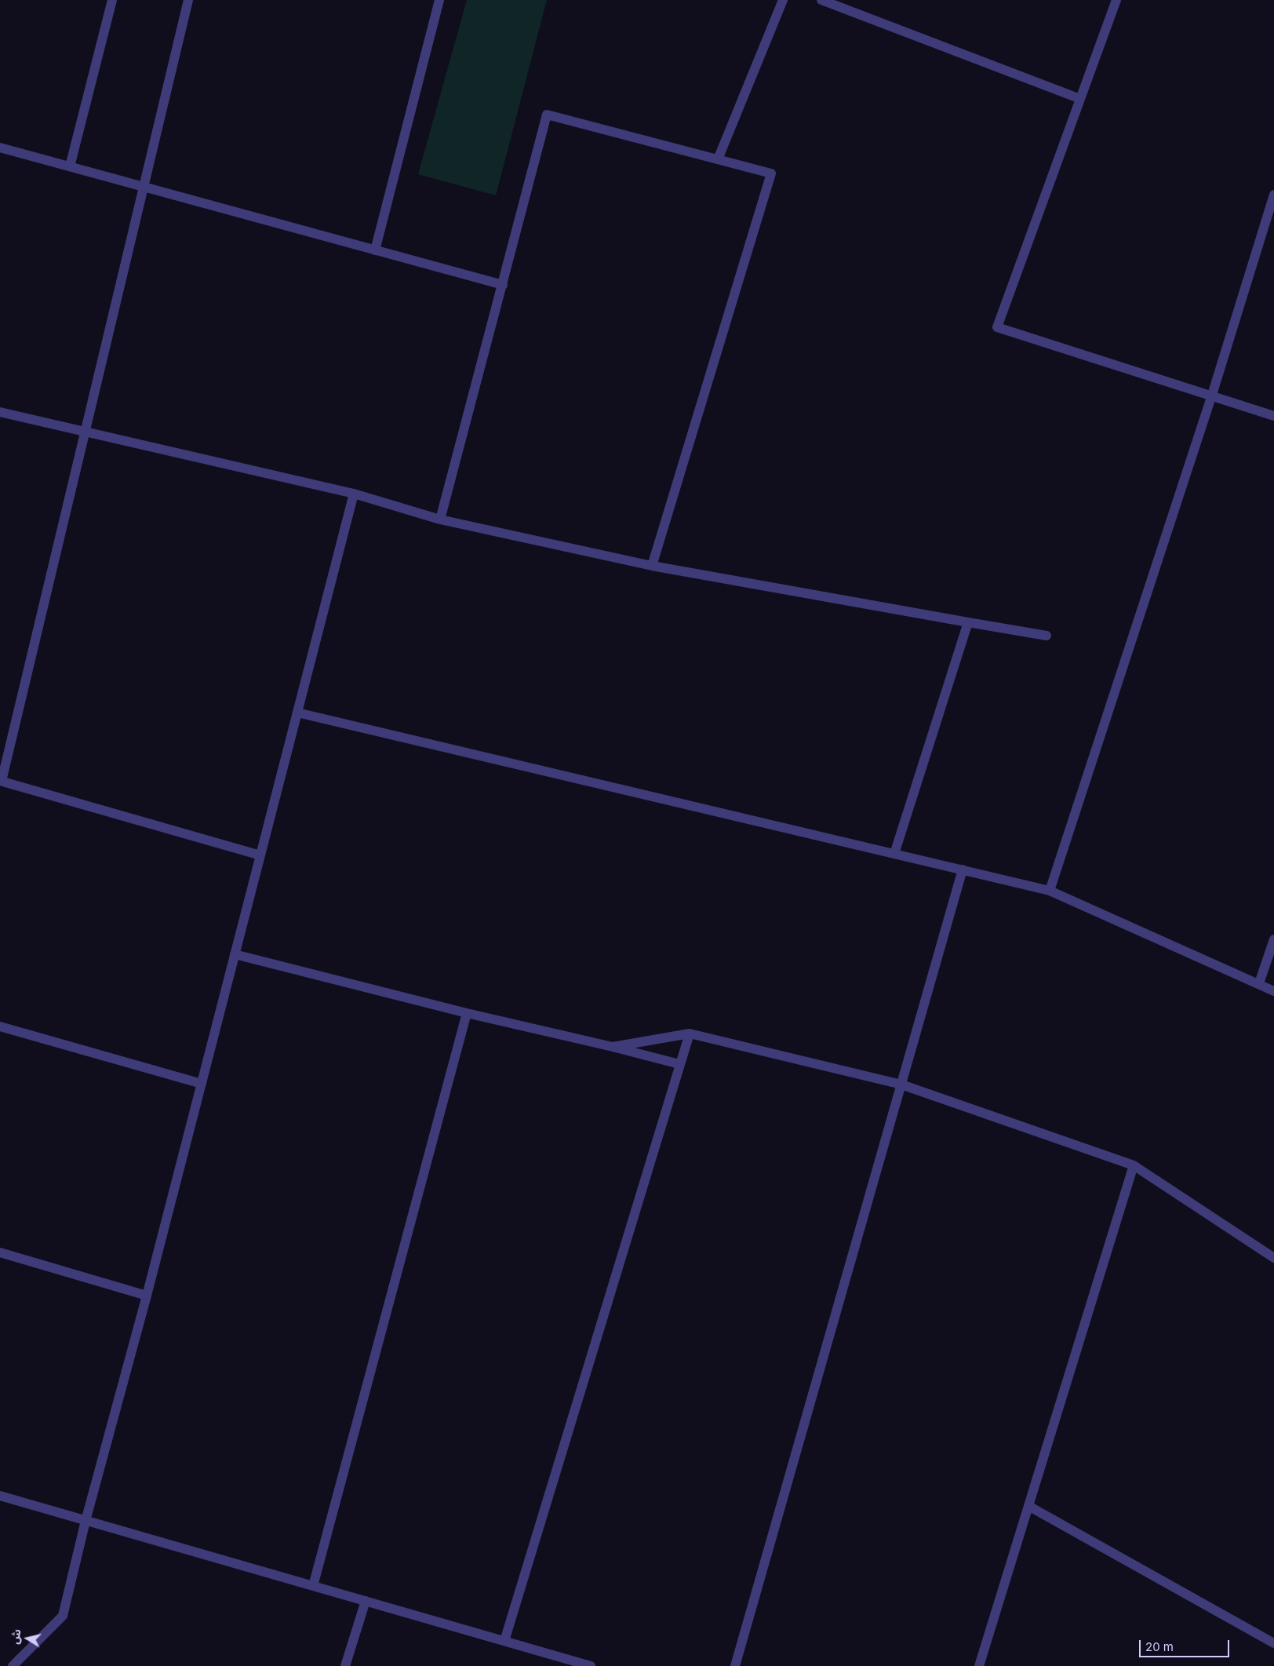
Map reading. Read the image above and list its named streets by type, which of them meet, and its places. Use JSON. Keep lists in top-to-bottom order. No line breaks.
{"scale_bar":"20 m","north":"left"}
